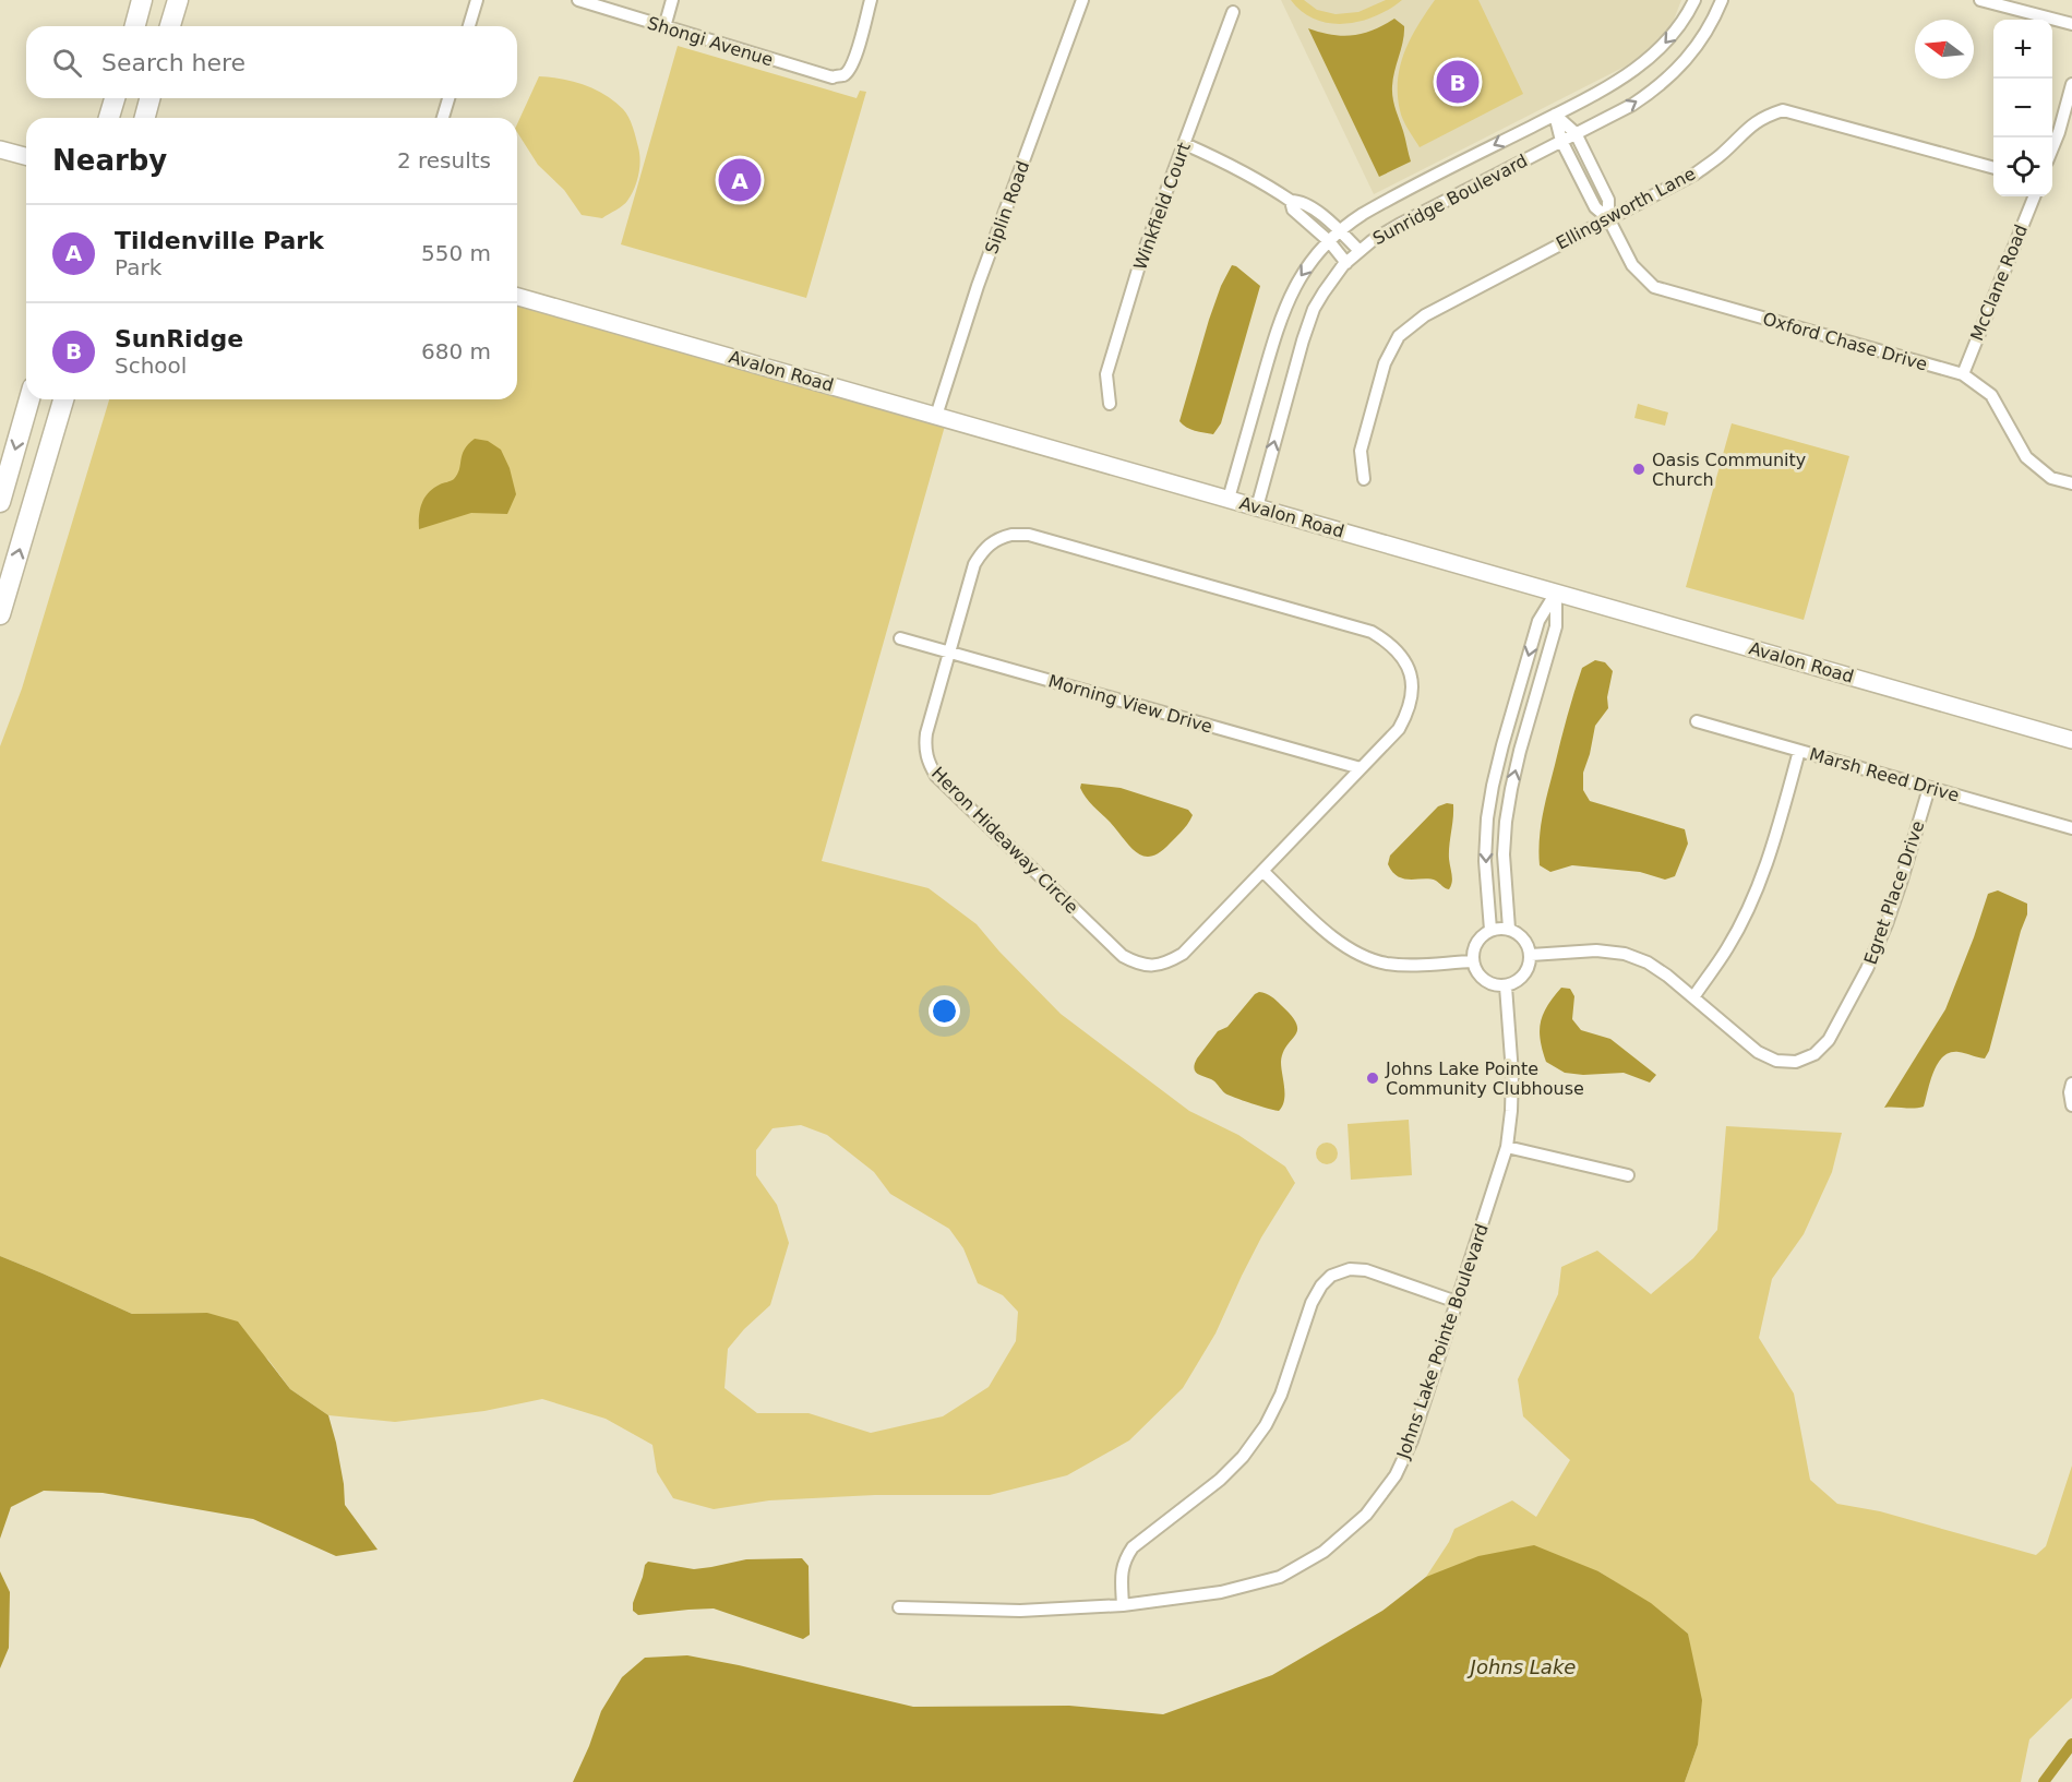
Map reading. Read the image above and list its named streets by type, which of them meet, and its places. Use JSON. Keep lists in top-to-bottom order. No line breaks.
{"streets":{"main road":["Avalon Road"],"street":["Shongi Avenue","Sunridge Boulevard","Winkfield Court","Siplin Road","Ellingsworth Lane","McClane Road","Oxford Chase Drive","Morning View Drive","Marsh Reed Drive","Heron Hideaway Circle","Egret Place Drive","Johns Lake Pointe Boulevard"]},"crossings":[["Sunridge Boulevard","Oxford Chase Drive"],["Sunridge Boulevard","Avalon Road"],["Siplin Road","Avalon Road"],["Ellingsworth Lane","Oxford Chase Drive"],["McClane Road","Oxford Chase Drive"],["Morning View Drive","Heron Hideaway Circle"],["Marsh Reed Drive","Egret Place Drive"],["Egret Place Drive","Johns Lake Pointe Boulevard"]],"water":["Johns Lake"],"places":["Oasis Community Church","Johns Lake Pointe Community Clubhouse"],"north":"left","page":{"map_buttons":["+","−"],"search":"Search here","pins":["B","A"],"heading":["Nearby","2 results"],"list":[{"mark":"A","name":"Tildenville Park","note":"Park","value":"550 m"},{"mark":"B","name":"SunRidge","note":"School","value":"680 m"}]}}
